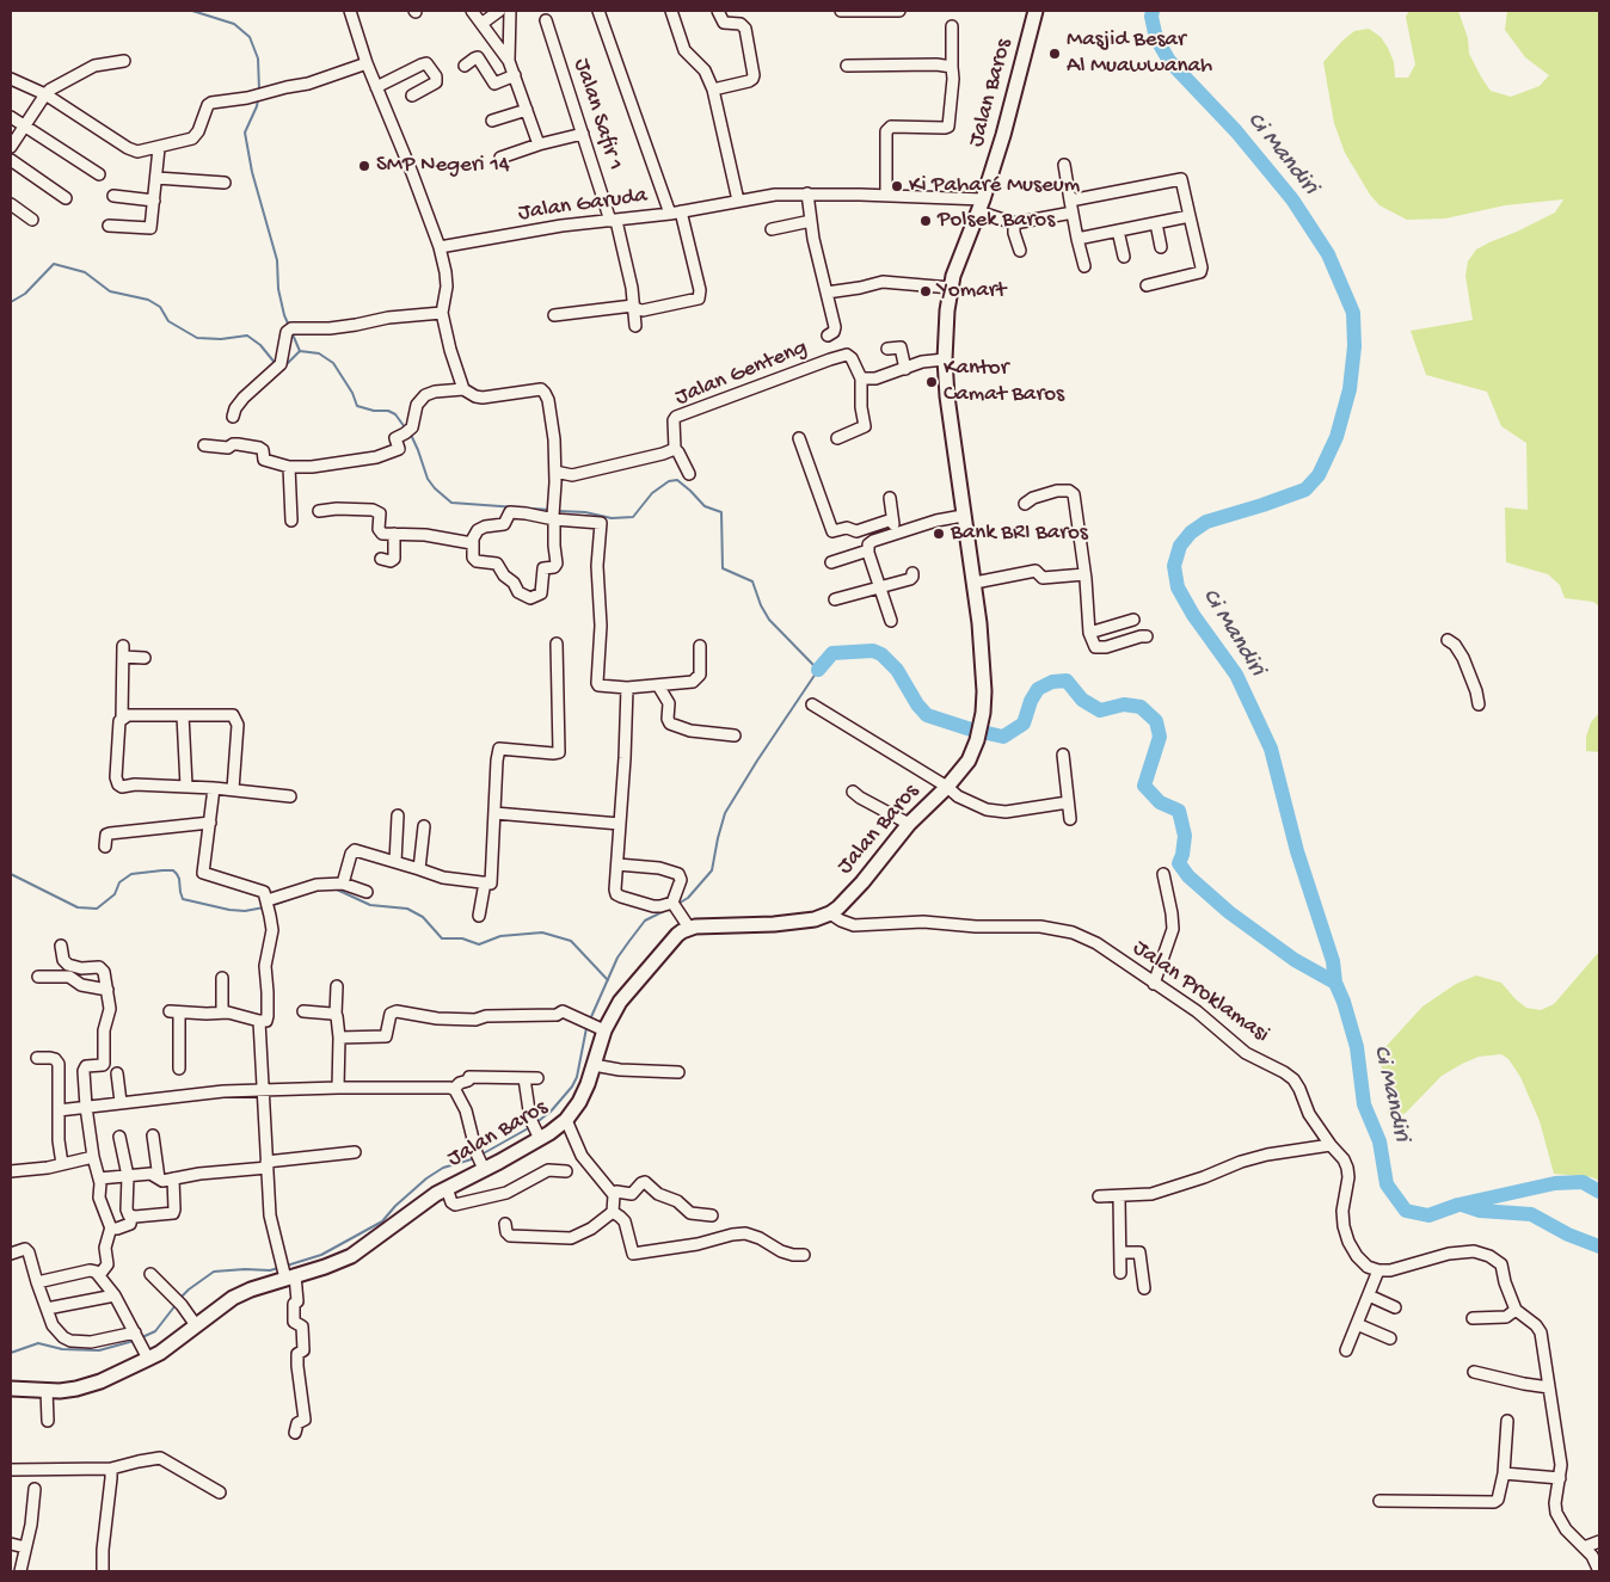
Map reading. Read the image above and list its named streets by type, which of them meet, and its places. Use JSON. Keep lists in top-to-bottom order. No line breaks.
{"streets":{"main road":["Jalan Baros"],"street":["Jalan Safir 1","Jalan Garuda","Jalan Genteng","Jalan Proklamasi"]},"crossings":[["Jalan Baros","Jalan Garuda"],["Jalan Baros","Jalan Proklamasi"],["Jalan Safir 1","Jalan Garuda"]],"water":["Ci Mandiri"],"places":["Masjid Besar Al Muawwanah","SMP Negeri 14","Ki Paharé Museum","Polsek Baros","Yomart","Kantor Camat Baros","Bank BRI Baros"]}
